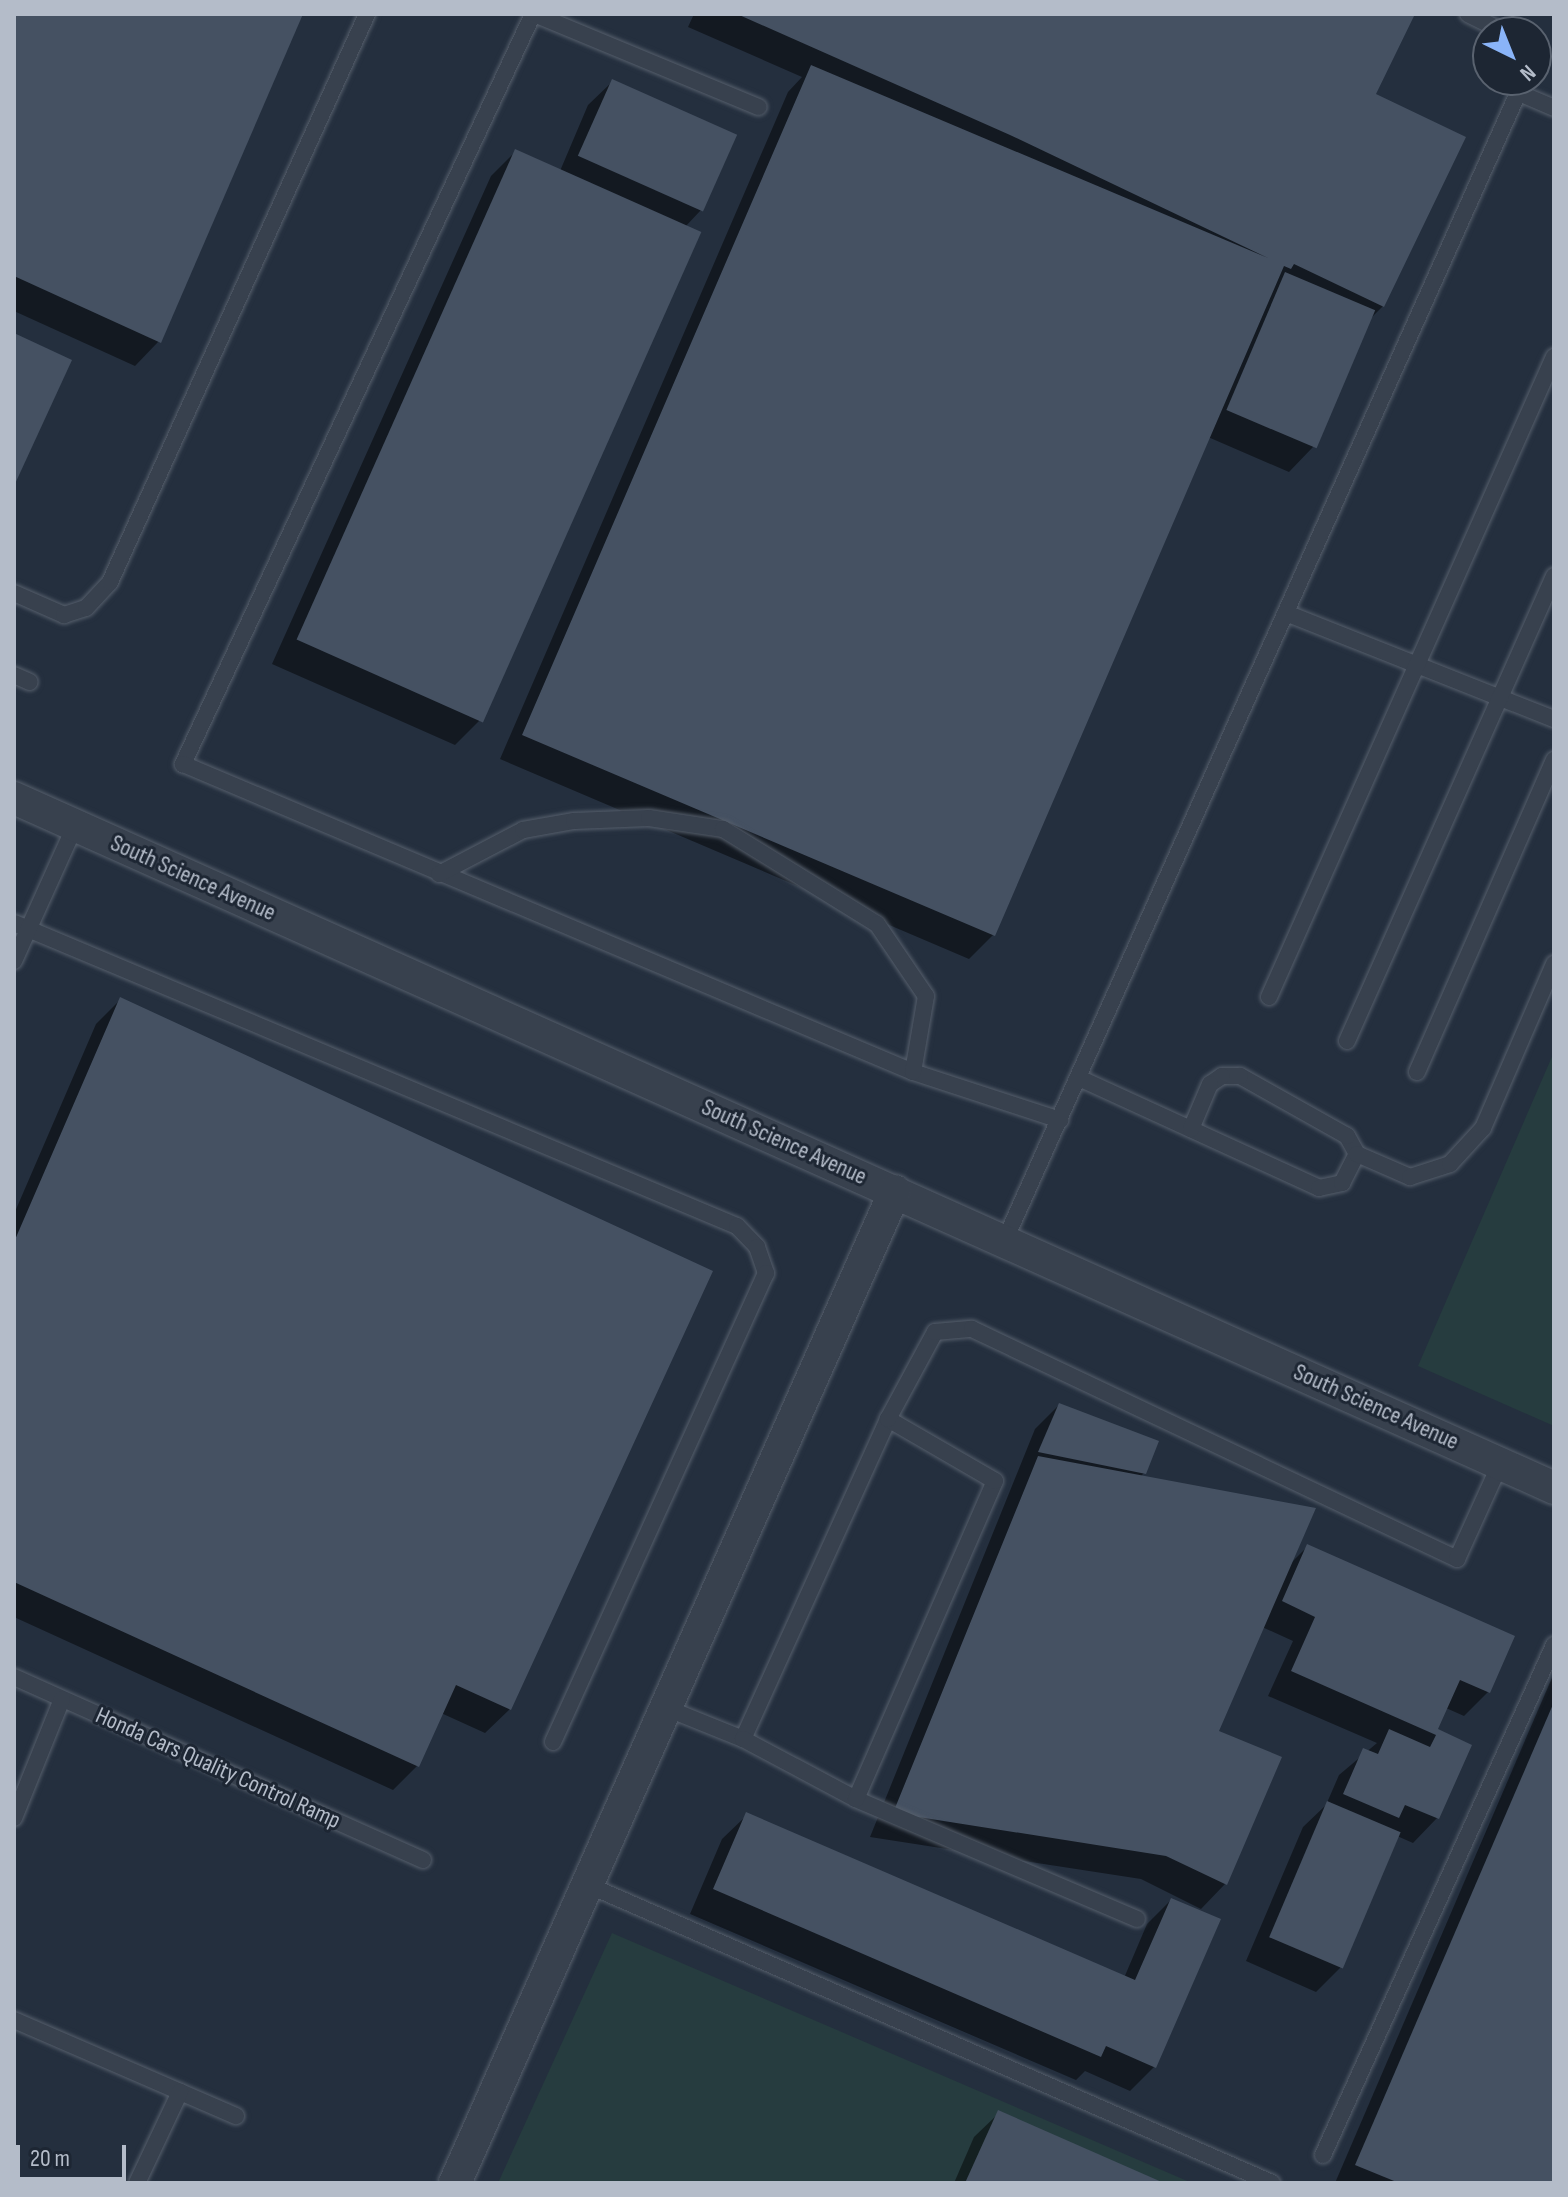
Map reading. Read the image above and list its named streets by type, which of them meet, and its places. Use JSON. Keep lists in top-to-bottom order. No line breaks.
{"streets":{"street":["South Science Avenue"],"lane":["Honda Cars Quality Control Ramp"]},"scale_bar":"20 m","north":"bottom right"}
